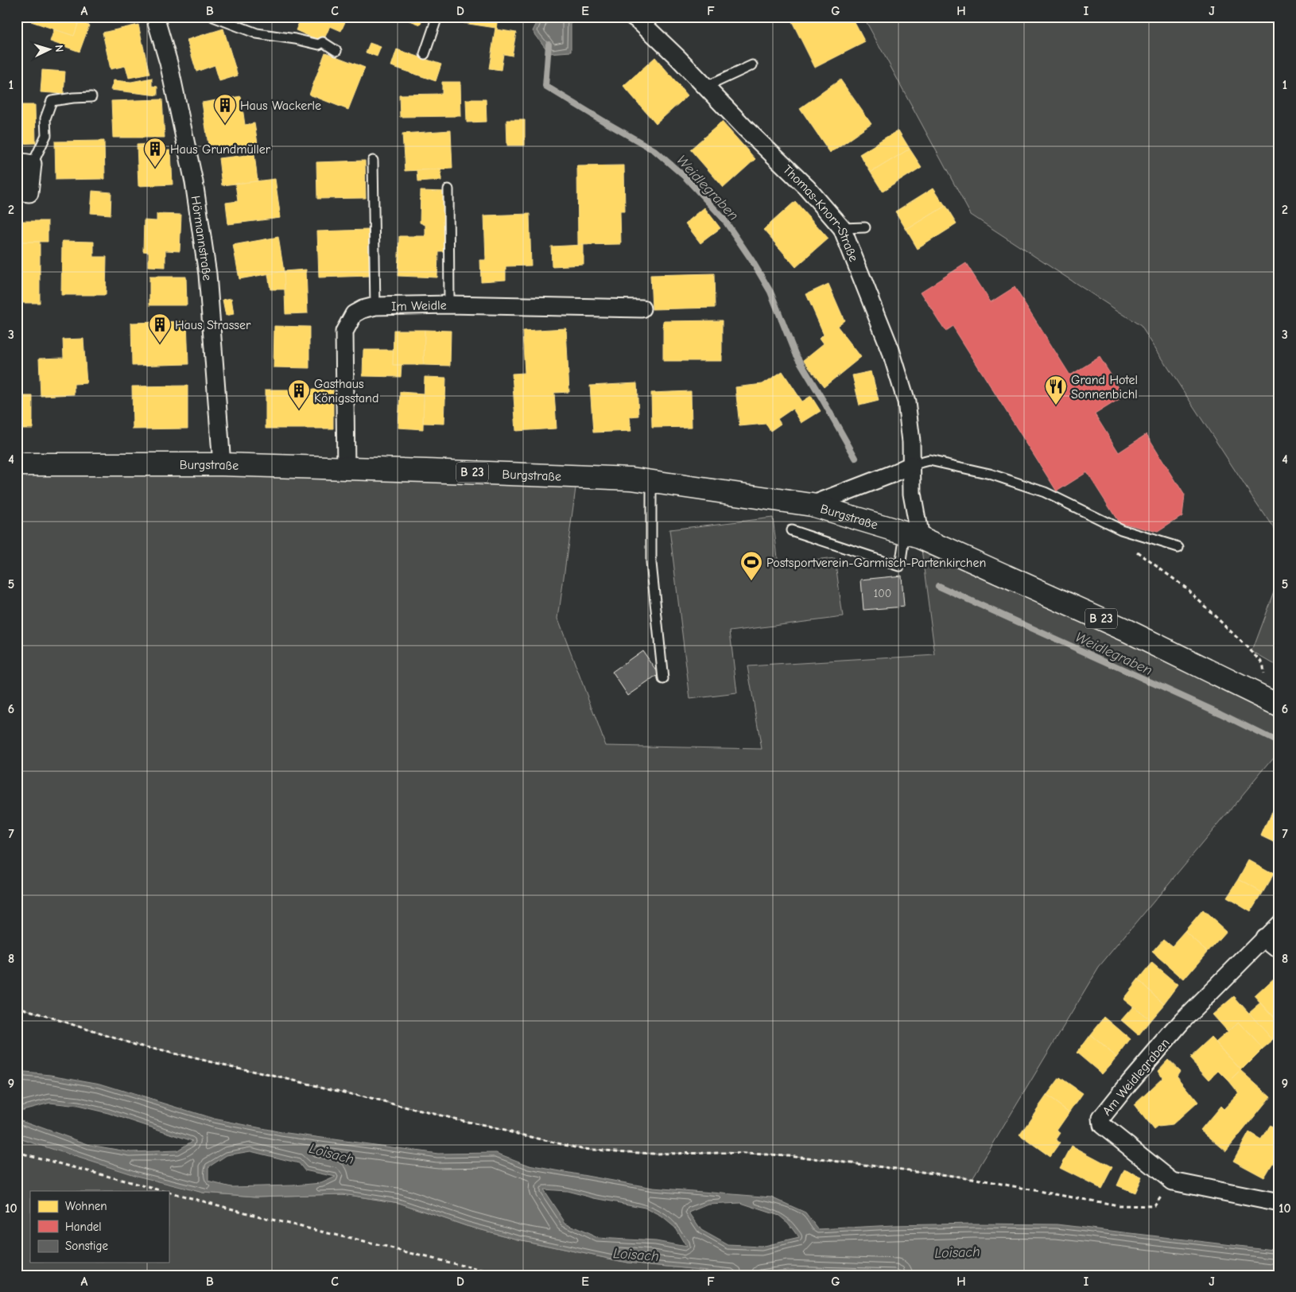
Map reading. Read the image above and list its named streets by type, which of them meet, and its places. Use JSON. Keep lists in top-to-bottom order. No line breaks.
{"streets":{"main road":["Burgstraße","B 23"],"street":["Thomas-Knorr-Straße","Hörmannstraße","Im Weidle","Am Weidlegraben"]},"crossings":[["Thomas-Knorr-Straße","Burgstraße"],["Thomas-Knorr-Straße","B 23"],["Hörmannstraße","Burgstraße"],["Im Weidle","Burgstraße"],["Burgstraße","B 23"]],"water":["Weidlegraben","Loisach"],"places":{"building":["Haus Wackerle","Haus Grundmüller","Haus Strasser","Gasthaus Königsstand"],"restaurant":["Grand Hotel Sonnenbichl"],"sports":["Postsportverein-Garmisch-Partenkirchen"]},"house_numbers":["100"],"legend":["Wohnen","Handel","Sonstige"],"north":"right","grid":{"columns":["A","B","C","D","E","F","G","H","I","J"],"rows":["1","2","3","4","5","6","7","8","9","10"]}}
